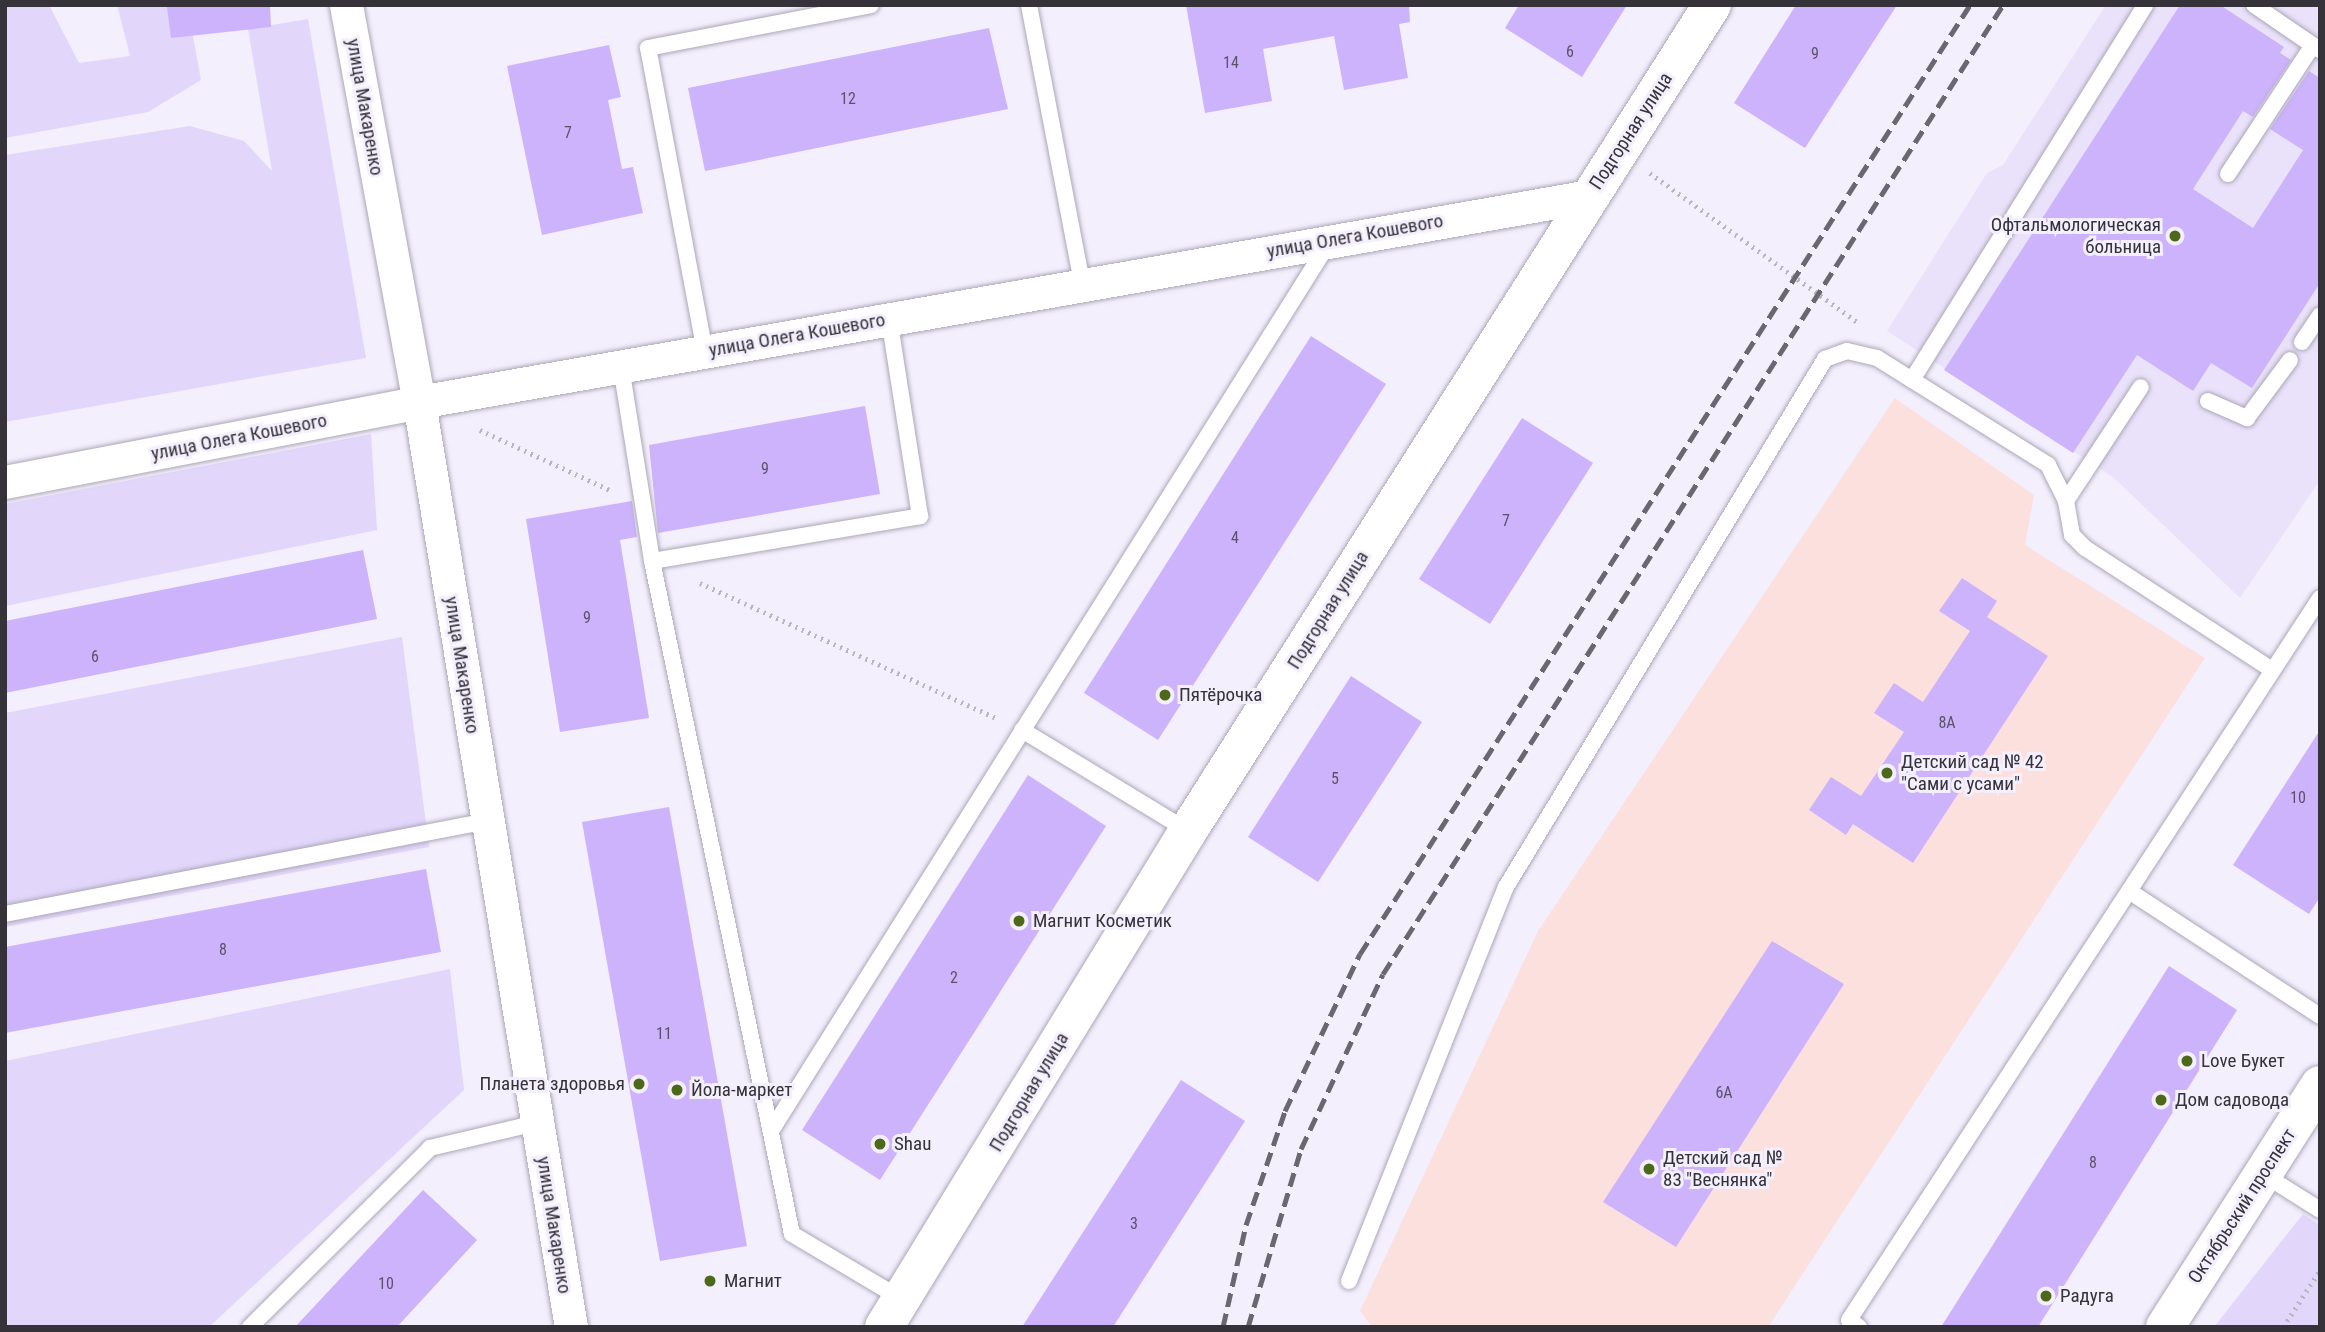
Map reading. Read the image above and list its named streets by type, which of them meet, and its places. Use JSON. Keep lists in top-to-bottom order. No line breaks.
{"streets":{"street":["улица Макаренко","Подгорная улица","улица Олега Кошевого","Октябрьский проспект"]},"crossings":[["улица Макаренко","улица Олега Кошевого"],["Подгорная улица","улица Олега Кошевого"]],"places":["Офтальмологическая больница","Пятёрочка","Детский сад № 42 \"Сами с усами\"","Магнит Косметик","Love Букет","Планета здоровья","Йола-маркет","Дом садовода","Shau","Детский сад № 83 \"Веснянка\"","Магнит","Радуга"],"house_numbers":["6","9","14","12","7","9","7","4","9","6","8А","5","10","8","2","11","6А","8","3","10"]}
